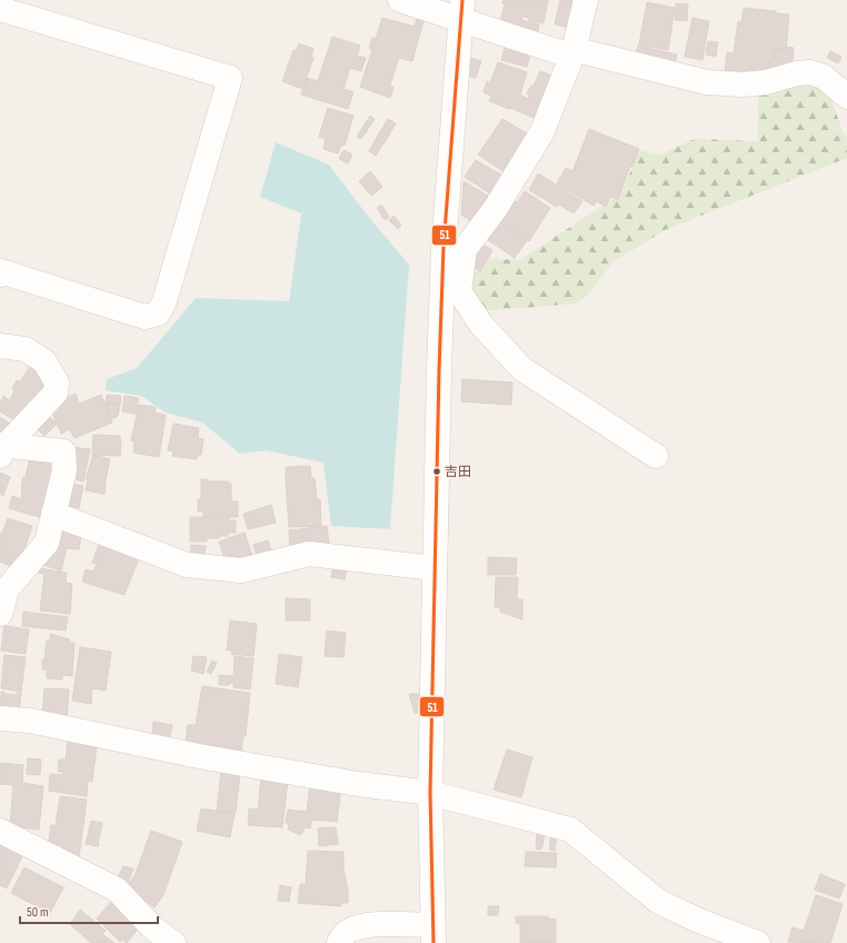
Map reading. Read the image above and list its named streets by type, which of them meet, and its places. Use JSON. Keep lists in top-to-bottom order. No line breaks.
{"places":["吉田"],"lines":["transit line 51"],"scale_bar":"50 m"}
